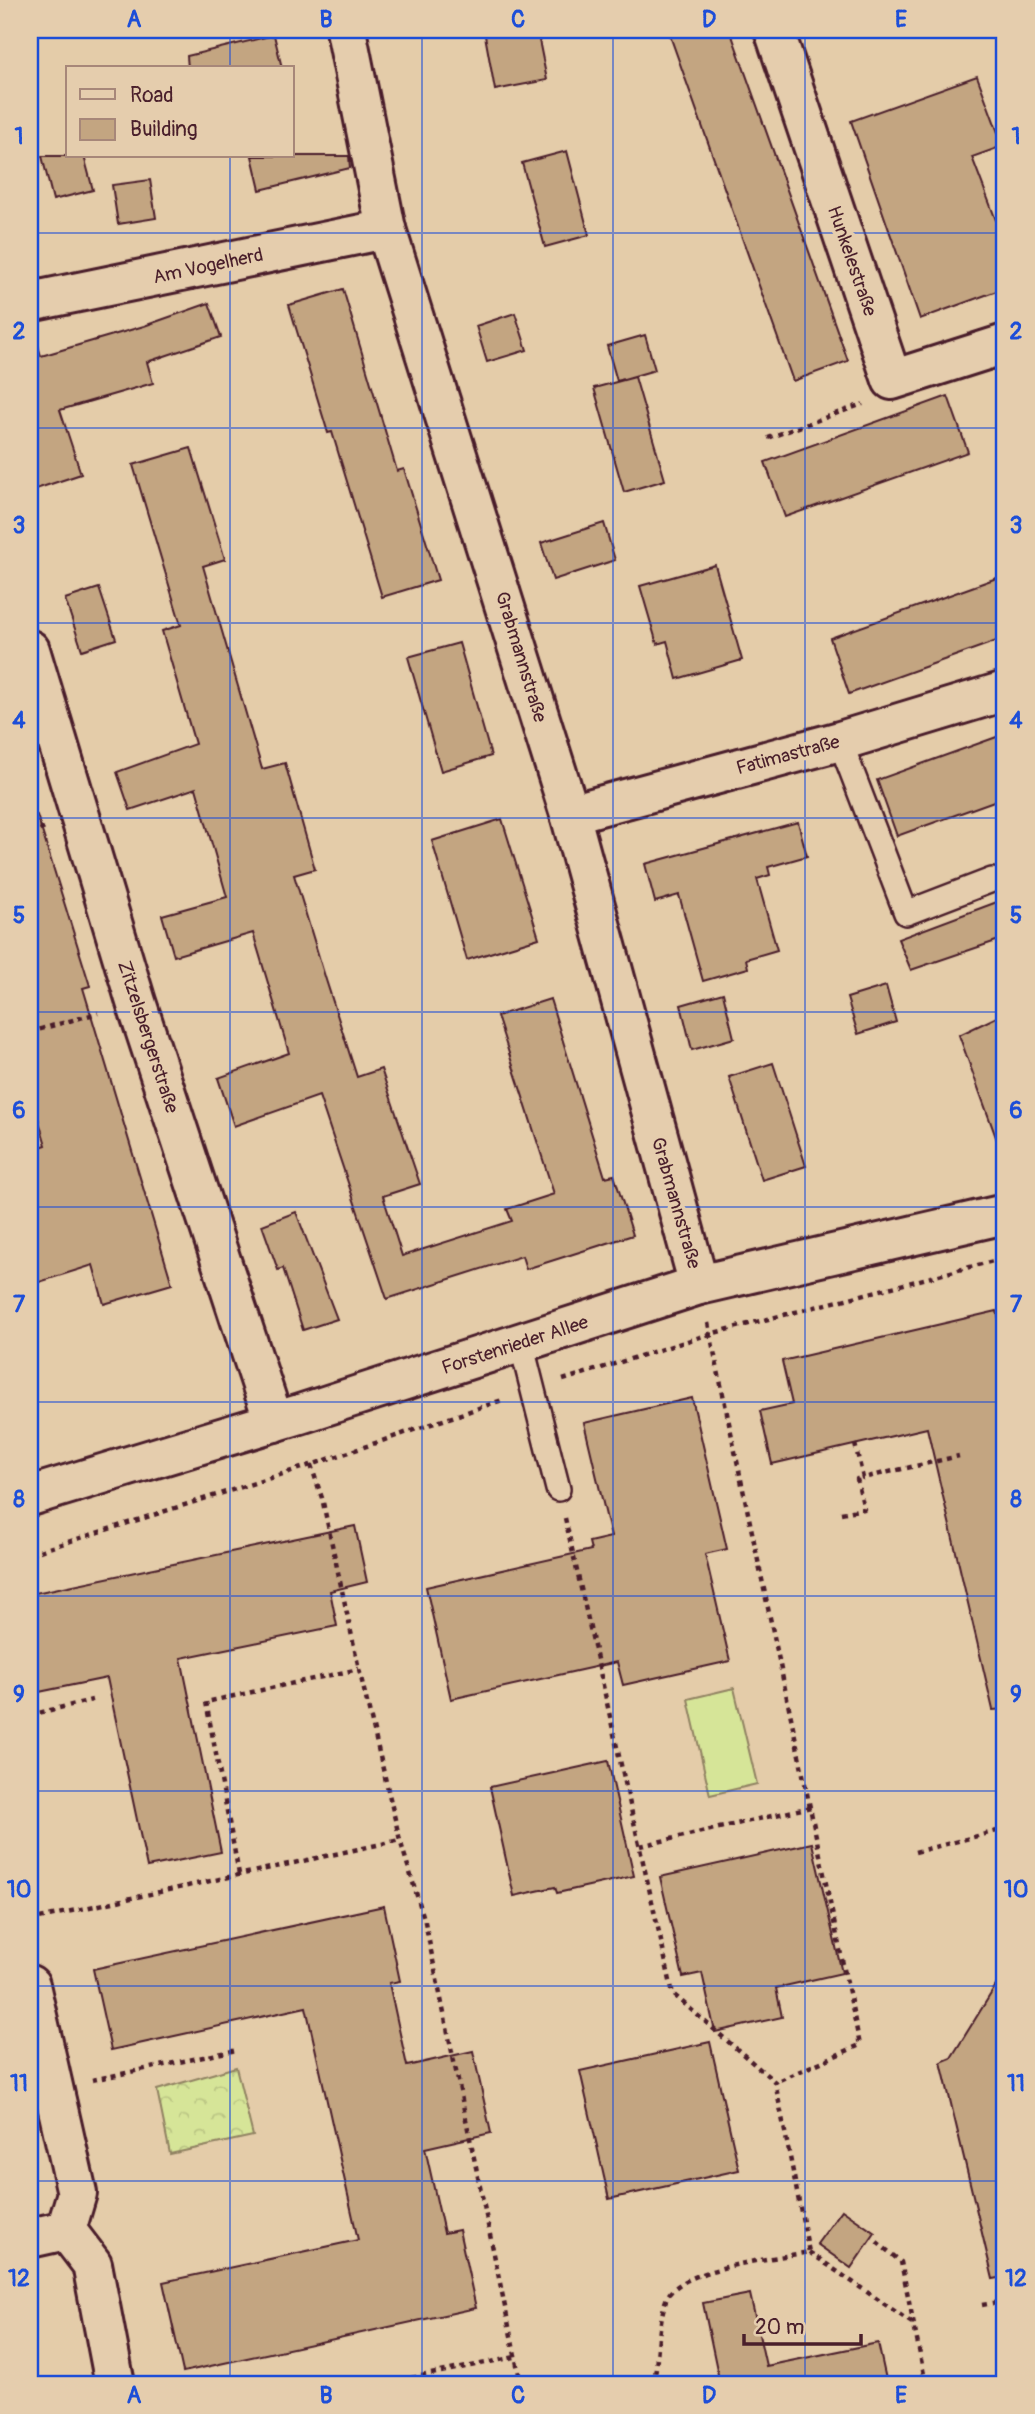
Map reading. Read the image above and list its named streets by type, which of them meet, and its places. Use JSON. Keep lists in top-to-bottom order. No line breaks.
{"streets":{"street":["Hunkelestraße","Am Vogelherd","Grabmannstraße","Fatimastraße","Zitzelsbergerstraße","Forstenrieder Allee"]},"crossings":[["Am Vogelherd","Grabmannstraße"],["Grabmannstraße","Fatimastraße"],["Grabmannstraße","Forstenrieder Allee"],["Zitzelsbergerstraße","Forstenrieder Allee"]],"legend":["Road","Building"],"scale_bar":"20 m","grid":{"columns":["A","B","C","D","E"],"rows":["1","2","3","4","5","6","7","8","9","10","11","12"]}}
